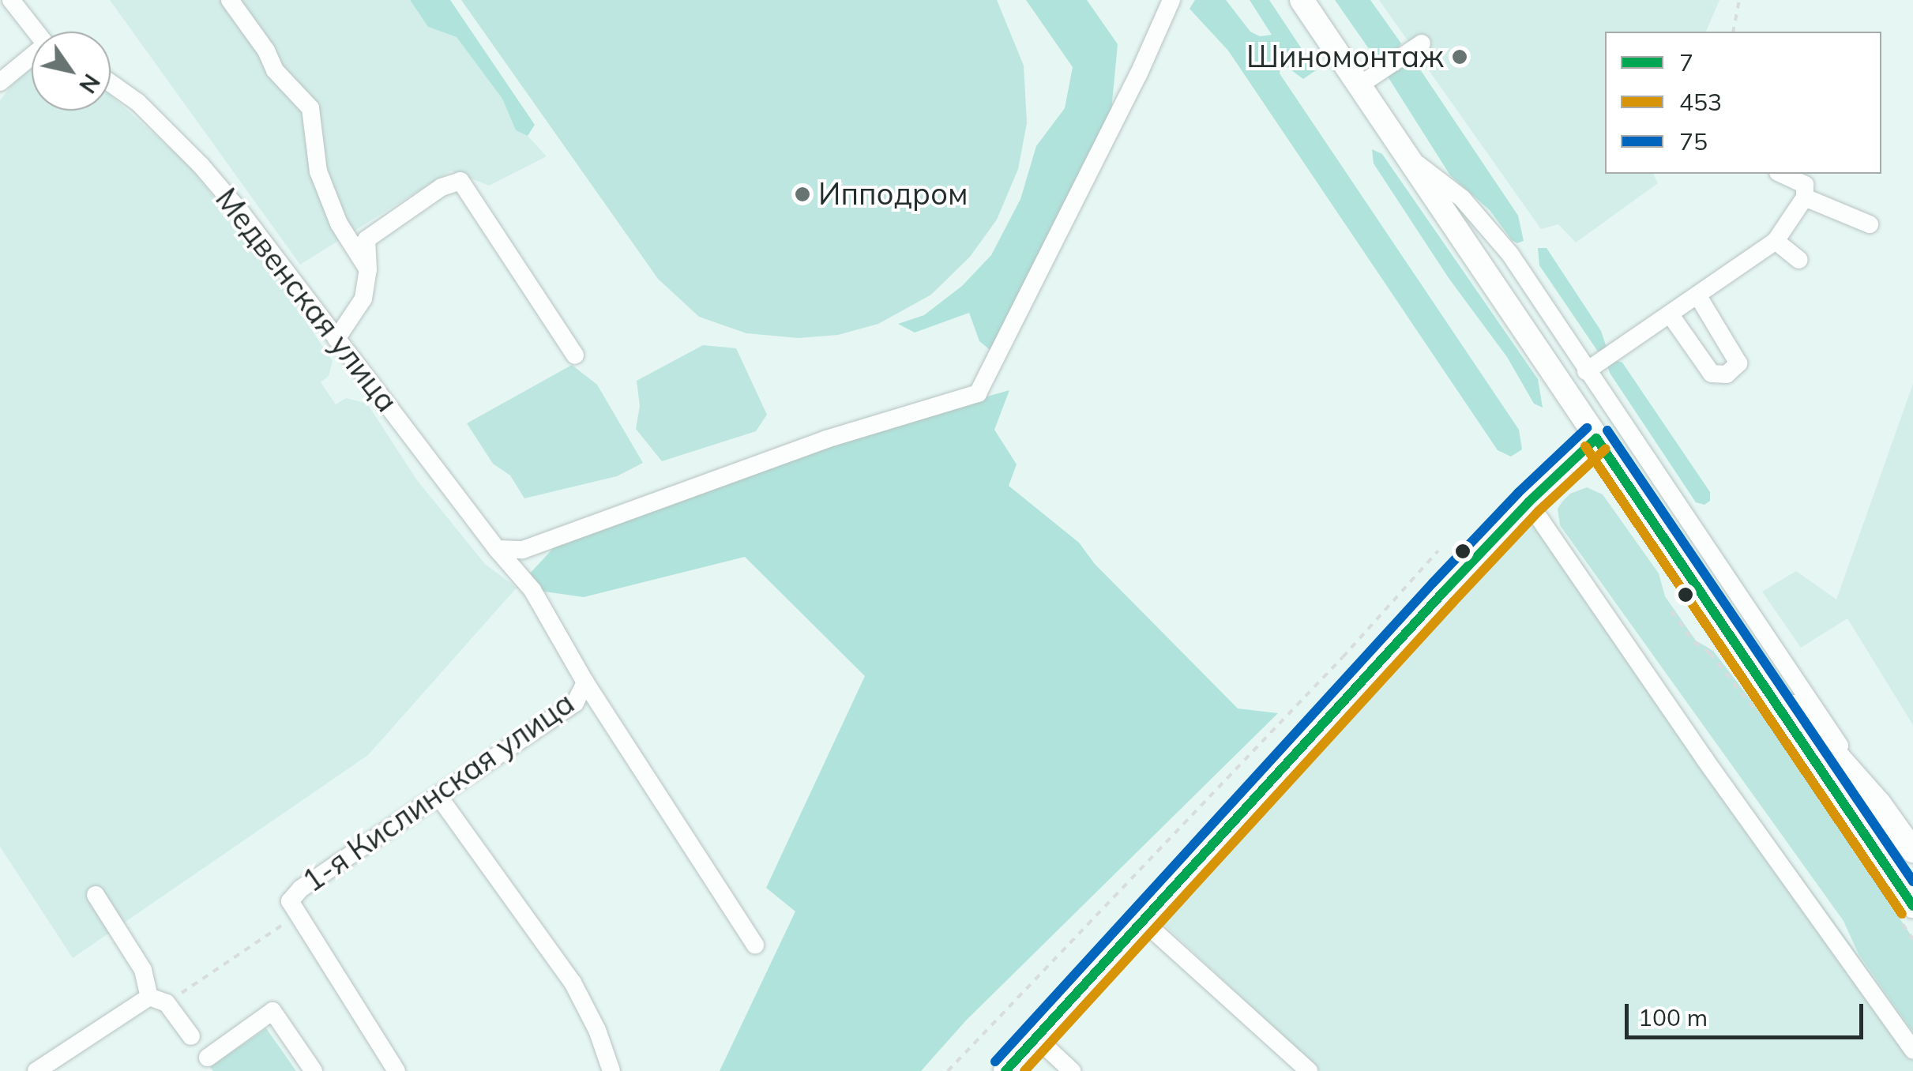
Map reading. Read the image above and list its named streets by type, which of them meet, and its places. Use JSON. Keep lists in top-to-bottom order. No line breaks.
{"streets":{"street":["Медвенская улица","1-я Кислинская улица"]},"crossings":[["Медвенская улица","1-я Кислинская улица"]],"places":["Шиномонтаж","Ипподром"],"lines":["transit line 75","transit line 7","transit line 453"],"legend":["7","453","75"],"scale_bar":"100 m","north":"bottom right"}
